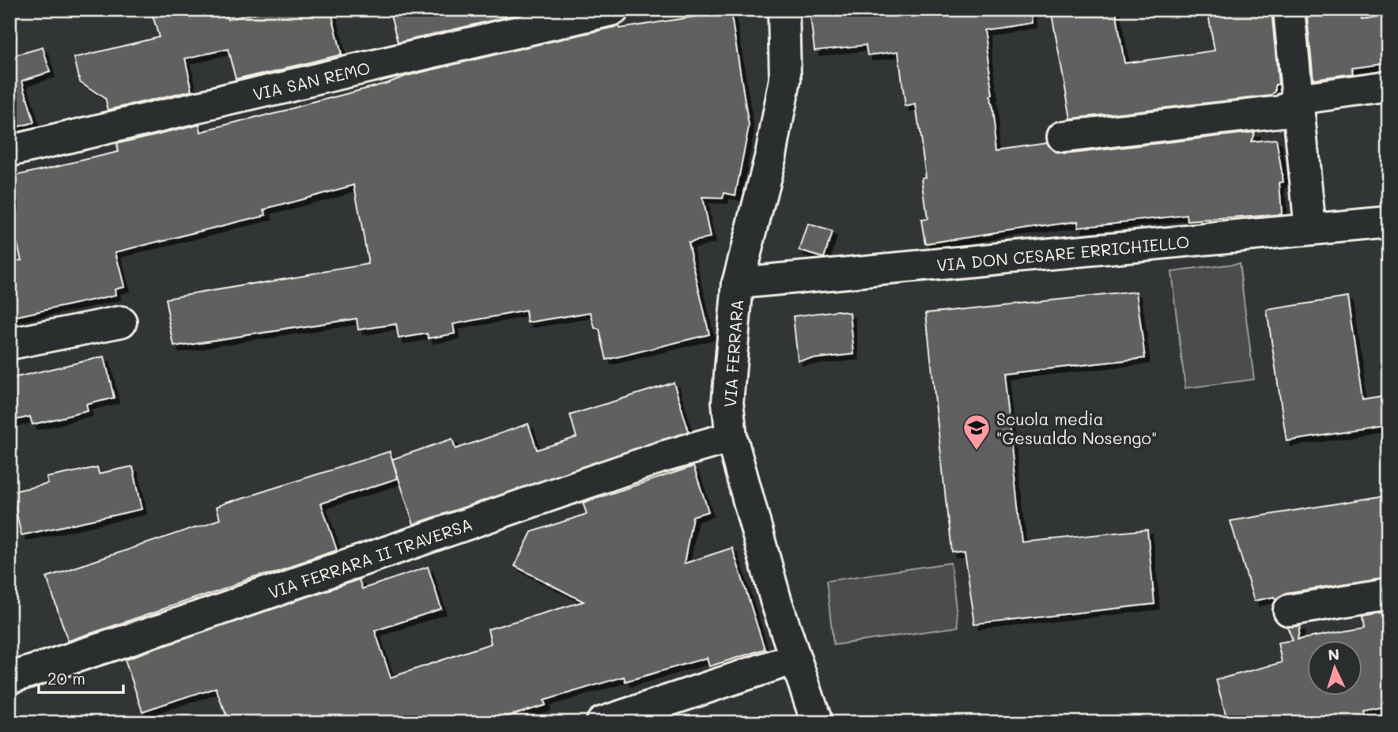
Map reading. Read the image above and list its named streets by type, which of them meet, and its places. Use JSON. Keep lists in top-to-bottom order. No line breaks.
{"streets":{"street":["VIA SAN REMO","VIA DON CESARE ERRICHIELLO","VIA FERRARA","VIA FERRARA II TRAVERSA"]},"crossings":[["VIA DON CESARE ERRICHIELLO","VIA FERRARA"],["VIA FERRARA","VIA FERRARA II TRAVERSA"]],"places":{"school or university":["Scuola media \"Gesualdo Nosengo\""]},"scale_bar":"20 m","north":"top"}
